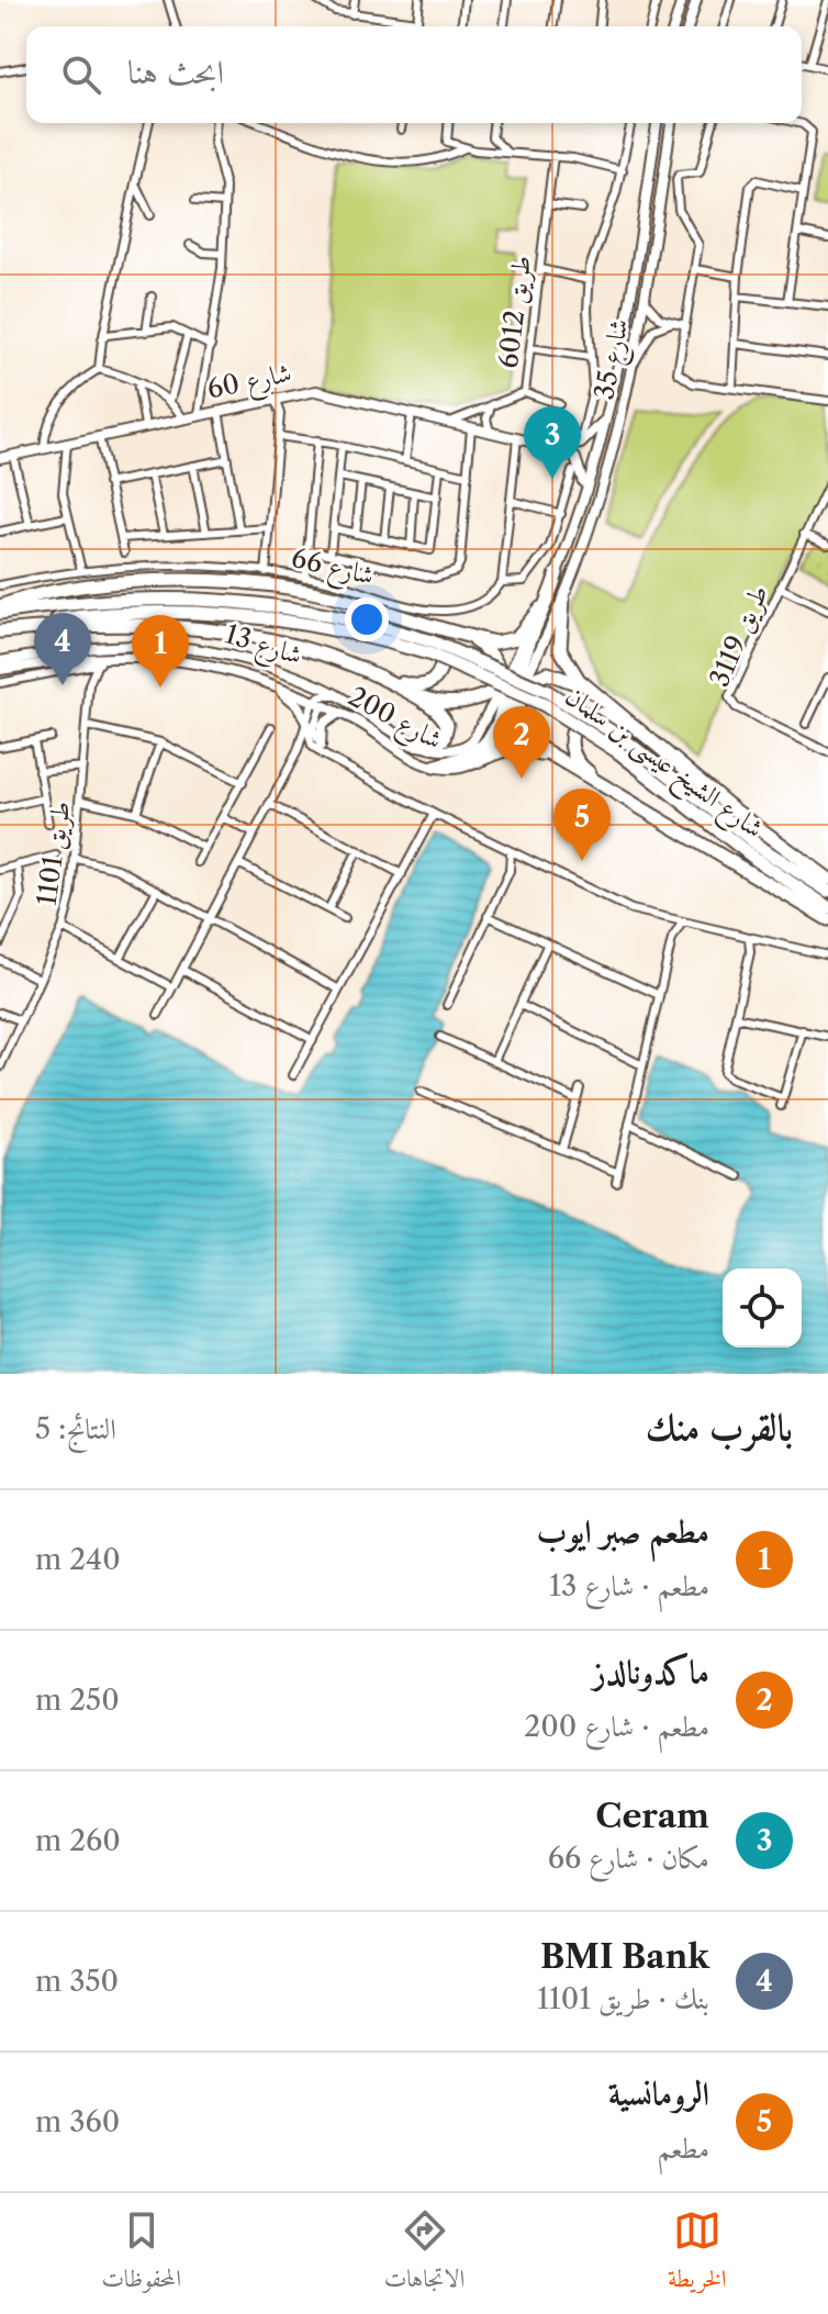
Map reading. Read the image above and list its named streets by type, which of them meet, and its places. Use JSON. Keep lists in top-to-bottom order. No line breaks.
{"streets":{"highway":["شارع الشيخ عيسى بن سلمان"],"street":["طريق 6012","شارع 35","شارع 60","شارع 66","طريق 3119","شارع 13","شارع 200","طريق 1101"]},"crossings":[["طريق 6012","شارع 60"],["شارع 35","شارع 200"],["شارع 13","شارع 200"]],"page":{"search":"ابحث هنا","pins":["3","4","1","2","5"],"heading":["بالقرب منك","النتائج: 5"],"list":[{"mark":"1","name":"مطعم صبر ايوب","note":"مطعم · شارع 13","value":"240 m"},{"mark":"2","name":"ماكدونالدز","note":"مطعم · شارع 200","value":"250 m"},{"mark":"3","name":"Ceram","note":"مكان · شارع 66","value":"260 m"},{"mark":"4","name":"BMI Bank","note":"بنك · طريق 1101","value":"350 m"},{"mark":"5","name":"الرومانسية","note":"مطعم","value":"360 m"}],"nav":["الخريطة","الاتجاهات","المحفوظات"]}}
